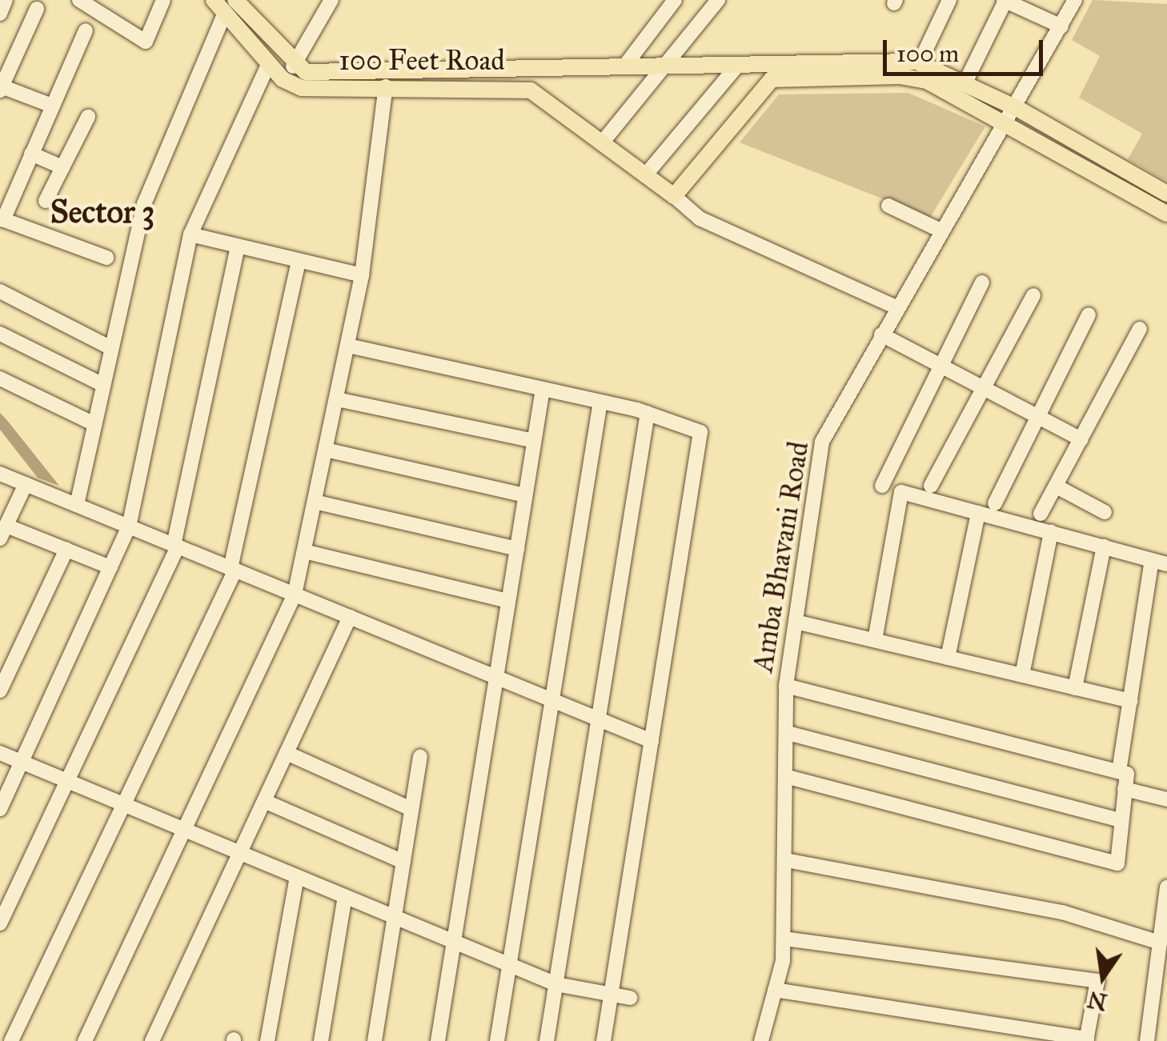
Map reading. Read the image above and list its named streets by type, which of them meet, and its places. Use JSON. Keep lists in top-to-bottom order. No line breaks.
{"streets":{"main road":["100 Feet Road"],"street":["Amba Bhavani Road"]},"crossings":[["100 Feet Road","Amba Bhavani Road"]],"districts":["Sector 3"],"scale_bar":"100 m","north":"bottom"}
